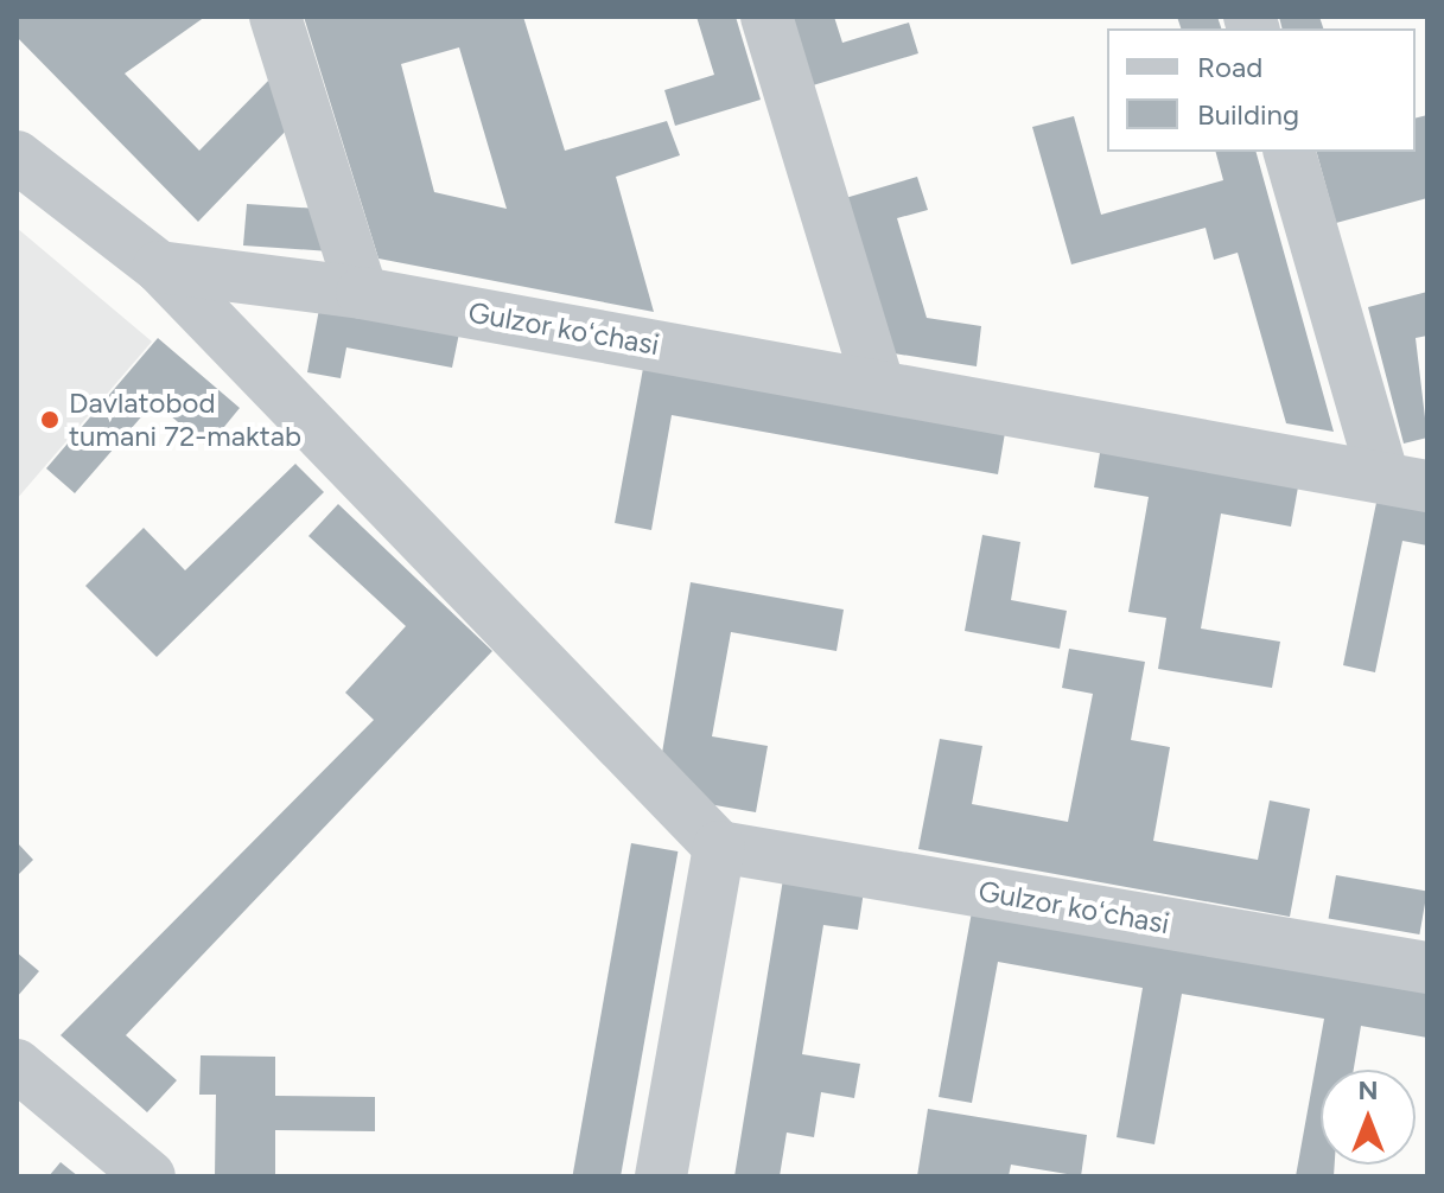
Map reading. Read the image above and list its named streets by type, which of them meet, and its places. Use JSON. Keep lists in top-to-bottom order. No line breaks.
{"streets":{"street":["Gulzor koʻchasi"]},"places":["Davlatobod tumani 72-maktab"],"legend":["Road","Building"],"north":"top"}
